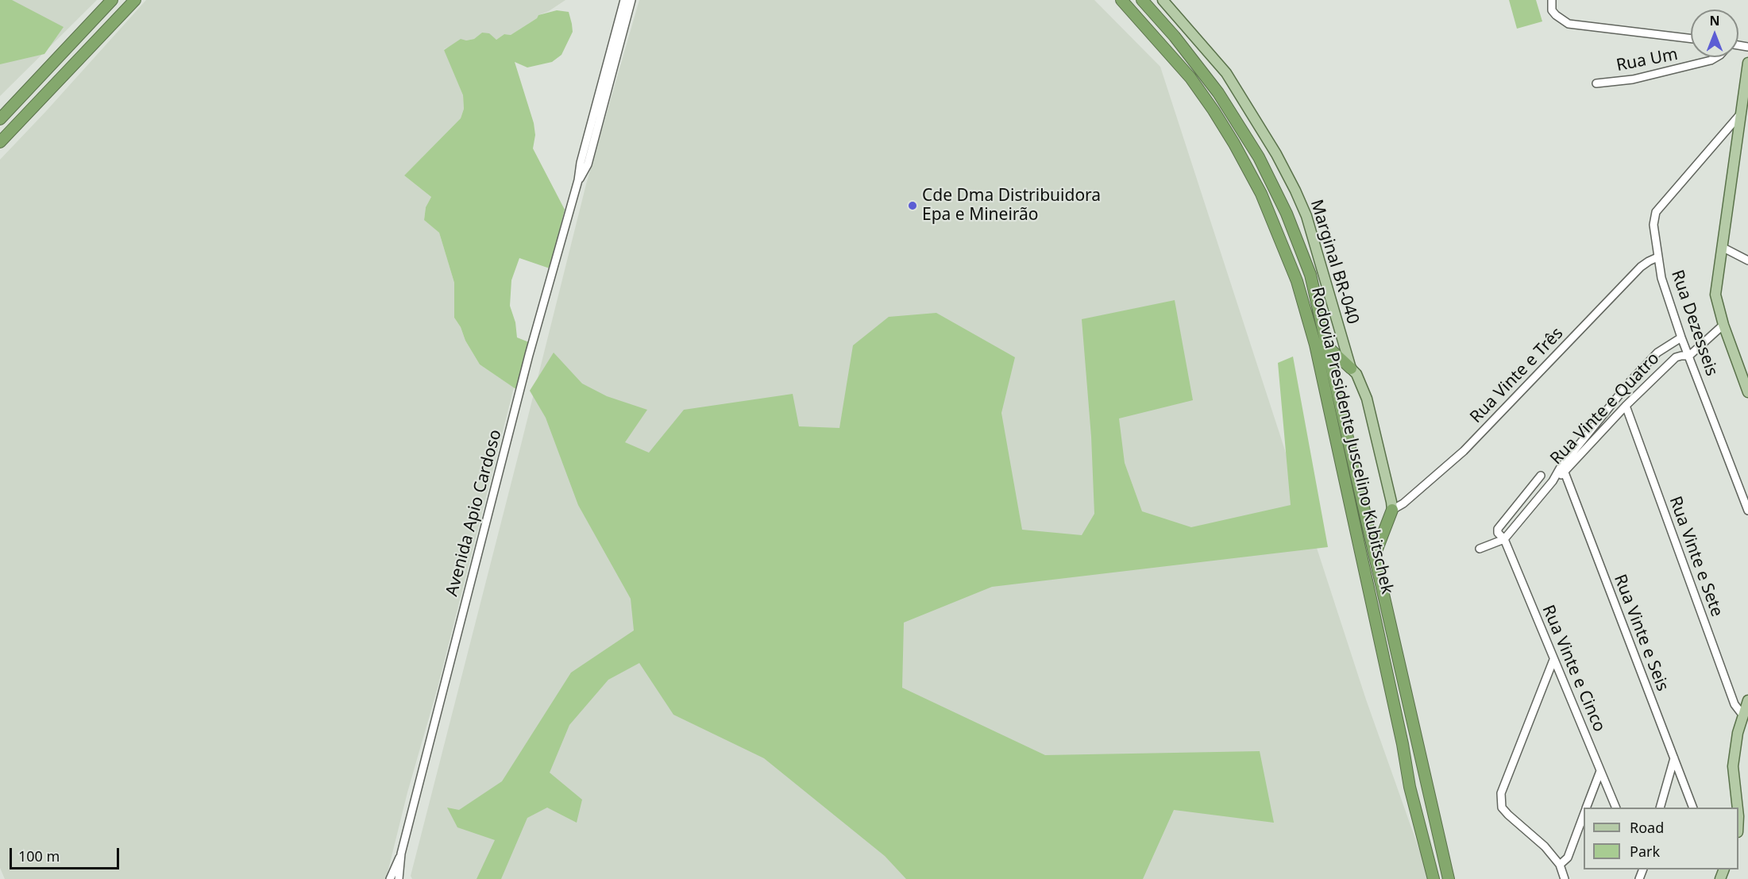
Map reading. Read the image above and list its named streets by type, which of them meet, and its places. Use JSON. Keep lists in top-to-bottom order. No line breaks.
{"streets":{"highway":["Rodovia Presidente Juscelino Kubitschek"],"main road":["Marginal BR-040"],"street":["Rua Um","Rua Dezesseis","Rua Vinte e Três","Rua Vinte e Quatro","Avenida Apio Cardoso","Rua Vinte e Sete","Rua Vinte e Seis","Rua Vinte e Cinco"]},"crossings":[["Marginal BR-040","Rua Vinte e Três"],["Rua Dezesseis","Rua Vinte e Três"],["Rua Dezesseis","Rua Vinte e Quatro"],["Rua Vinte e Quatro","Rua Vinte e Sete"],["Rua Vinte e Quatro","Rua Vinte e Seis"],["Rua Vinte e Quatro","Rua Vinte e Cinco"]],"places":["Cde Dma Distribuidora Epa e Mineirão"],"legend":["Road","Park"],"scale_bar":"100 m","north":"top"}
